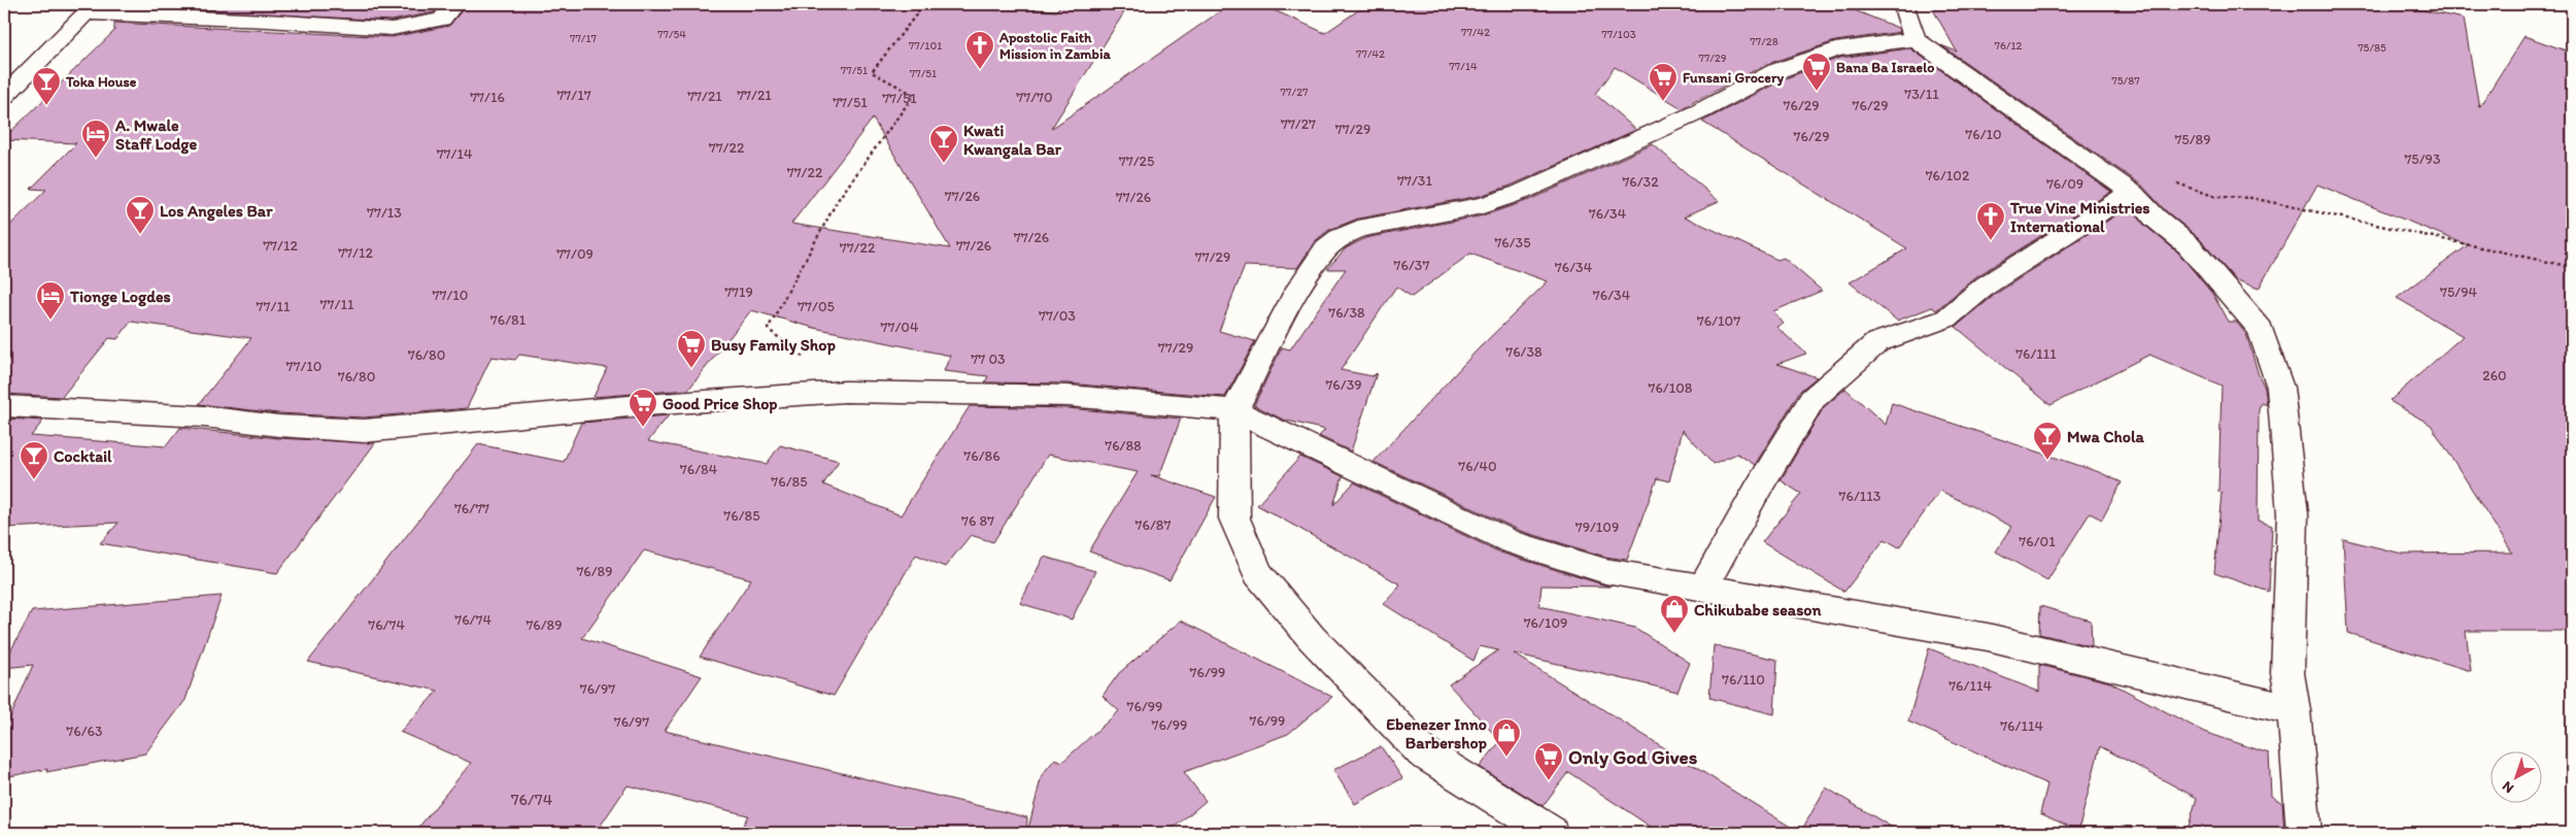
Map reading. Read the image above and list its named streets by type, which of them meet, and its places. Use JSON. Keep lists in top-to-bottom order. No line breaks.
{"places":{"church":["Apostolic Faith Mission in Zambia","True Vine Ministries International"],"supermarket":["Bana Ba Israelo","Funsani Grocery","Busy Family Shop","Good Price Shop","Only God Gives"],"bar":["Toka House","Kwati Kwangala Bar","Los Angeles Bar","Mwa Chola","Cocktail"],"hotel":["A. Mwale Staff Lodge","Tionge Logdes"],"shop":["Chikubabe season","Ebenezer Inno Barbershop"]},"house_numbers":["77/42","77/54","77/103","77/17","77/28","77/101","76/12","75/85","77/42","77/29","77/14","77/51","77/51","75/87","77/27","73/11","77/17","77/21","77/21","77/16","77/70","77/51","77/51","76/29","76/29","77/27","77/29","76/10","76/29","75/89","77/22","77/14","75/93","77/25","77/22","76/102","77/31","76/32","76/09","77/26","77/26","77/13","76/34","77/26","76/35","77/12","77/26","77/22","77/12","77/09","77/29","76/37","76/34","7719","75/94","77/10","76/34","77/11","77/11","77/05","76/38","77/03","76/81","76/107","77/04","77/29","76/38","76/111","76/80","77 03","77/10","260","76/80","76/39","76/108","76/88","76/86","76/40","76/84","76/85","76/113","76/77","76/85","76 87","76/87","79/109","76/01","76/89","76/74","76/109","76/74","76/89","76/99","76/110","76/114","76/97","76/99","76/99","76/97","76/99","76/114","76/63","76/74"],"north":"bottom left"}
